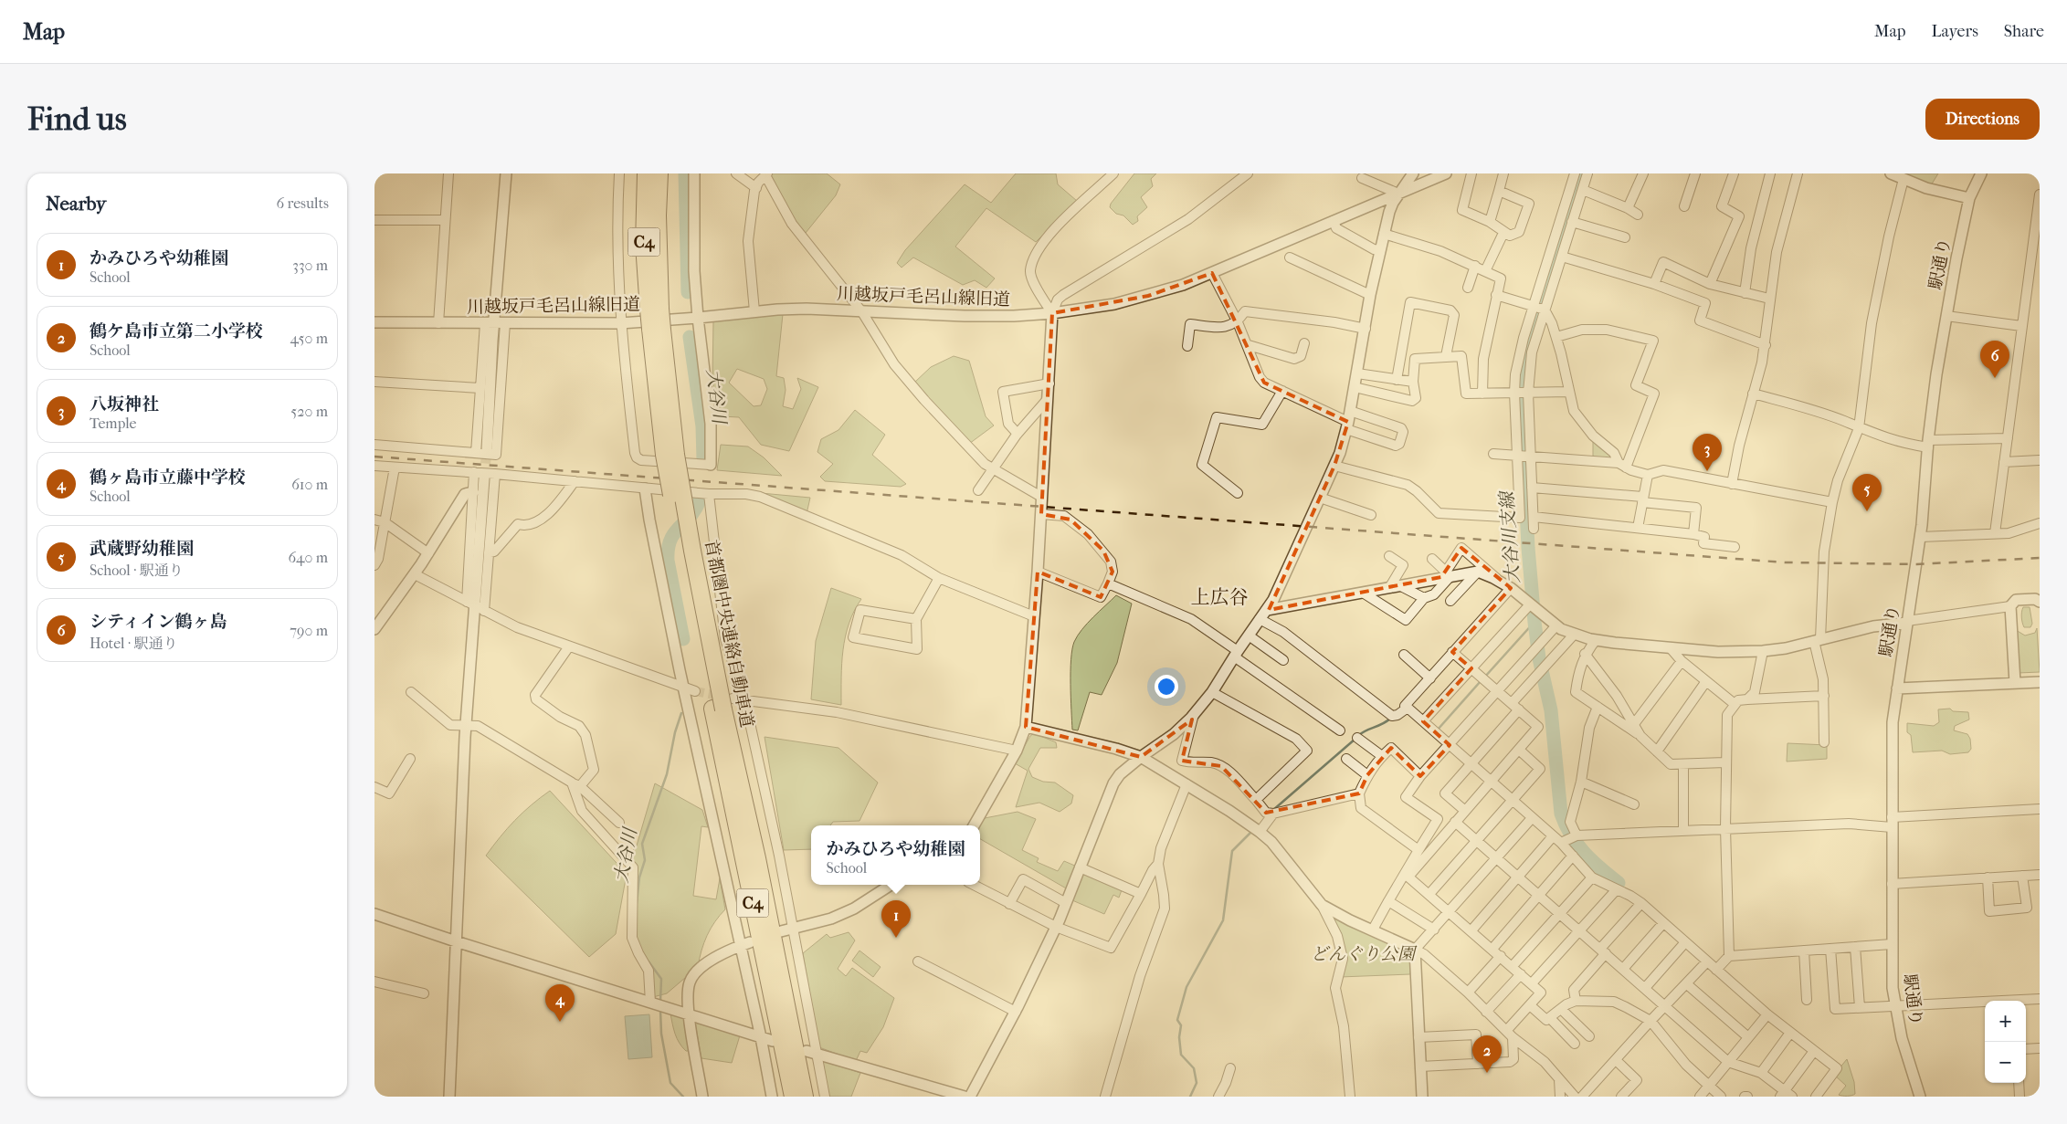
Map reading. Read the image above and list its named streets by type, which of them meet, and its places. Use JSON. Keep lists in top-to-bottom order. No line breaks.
{"streets":{"highway":["C4","首都圏中央連絡自動車道"],"street":["駅通り","川越坂戸毛呂山線旧道"]},"districts":["上広谷"],"water":["大谷川","大谷川支線"],"parks":["どんぐり公園"],"page":{"header":"Map","nav":["Map","Layers","Share"],"buttons":"Directions","title":"Find us","heading":["Nearby","6 results"],"list":[{"mark":"1","name":"かみひろや幼稚園","note":"School","value":"330 m"},{"mark":"2","name":"鶴ケ島市立第二小学校","note":"School","value":"450 m"},{"mark":"3","name":"八坂神社","note":"Temple","value":"520 m"},{"mark":"4","name":"鶴ヶ島市立藤中学校","note":"School","value":"610 m"},{"mark":"5","name":"武蔵野幼稚園","note":"School · 駅通り","value":"640 m"},{"mark":"6","name":"シティイン鶴ヶ島","note":"Hotel · 駅通り","value":"790 m"}],"pins":["6","3","5","1","4","2"],"popup":["かみひろや幼稚園","School"],"map_buttons":["+","−"]}}
